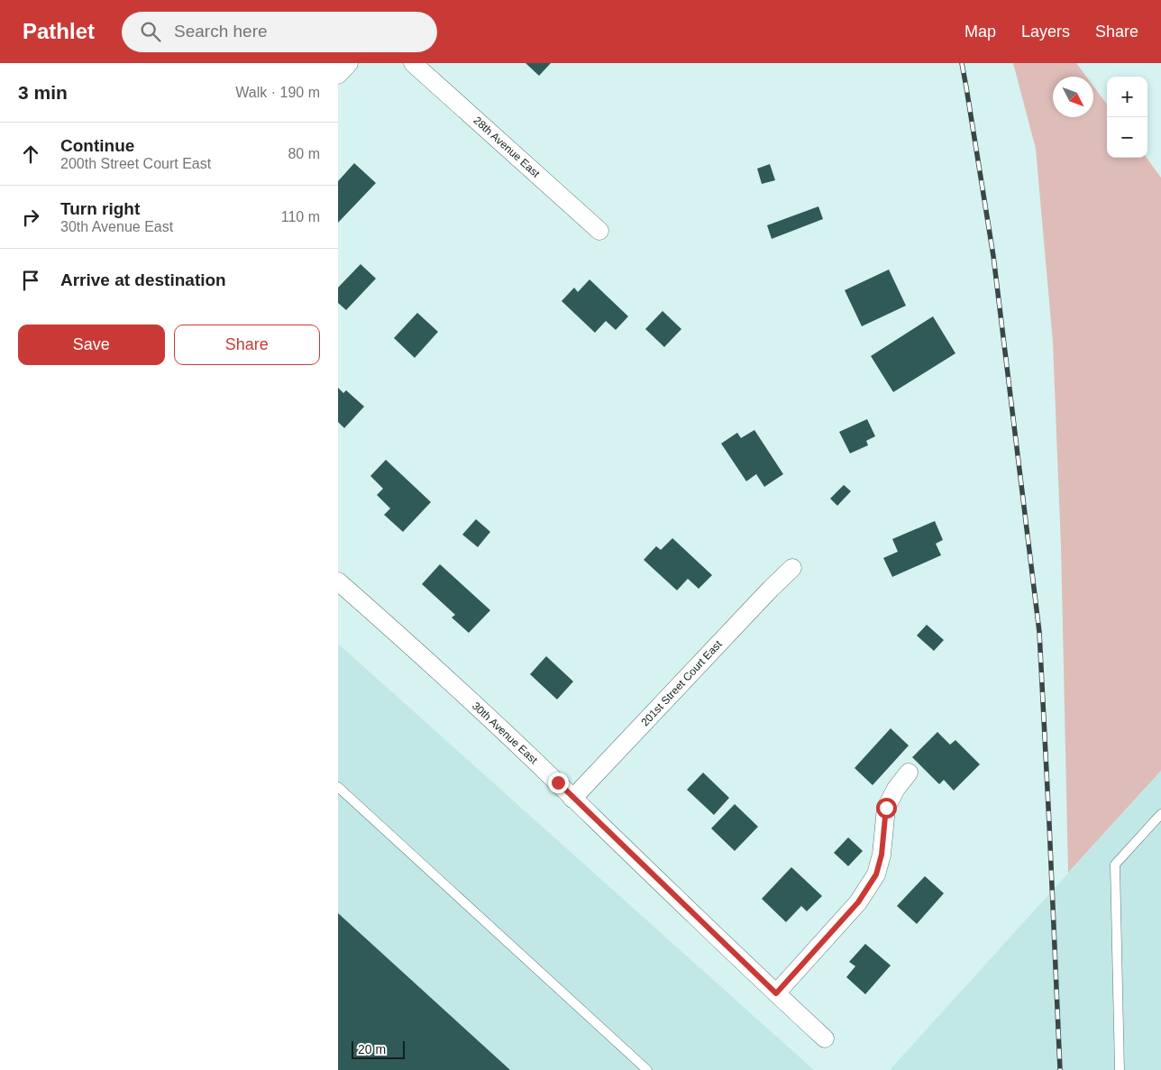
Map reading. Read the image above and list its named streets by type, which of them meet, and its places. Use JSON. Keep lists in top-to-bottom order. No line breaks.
{"streets":{"street":["28th Avenue East","201st Street Court East","30th Avenue East"]},"crossings":[["201st Street Court East","30th Avenue East"]],"scale_bar":"20 m","north":"bottom right","page":{"header":"Pathlet","search":"Search here","nav":["Map","Layers","Share"],"heading":["3 min","Walk · 190 m"],"map_buttons":["+","−"],"list":[["Continue","200th Street Court East","80 m"],["Turn right","30th Avenue East","110 m"],"Arrive at destination"],"buttons":["Save","Share"],"scale":"20 m"}}
